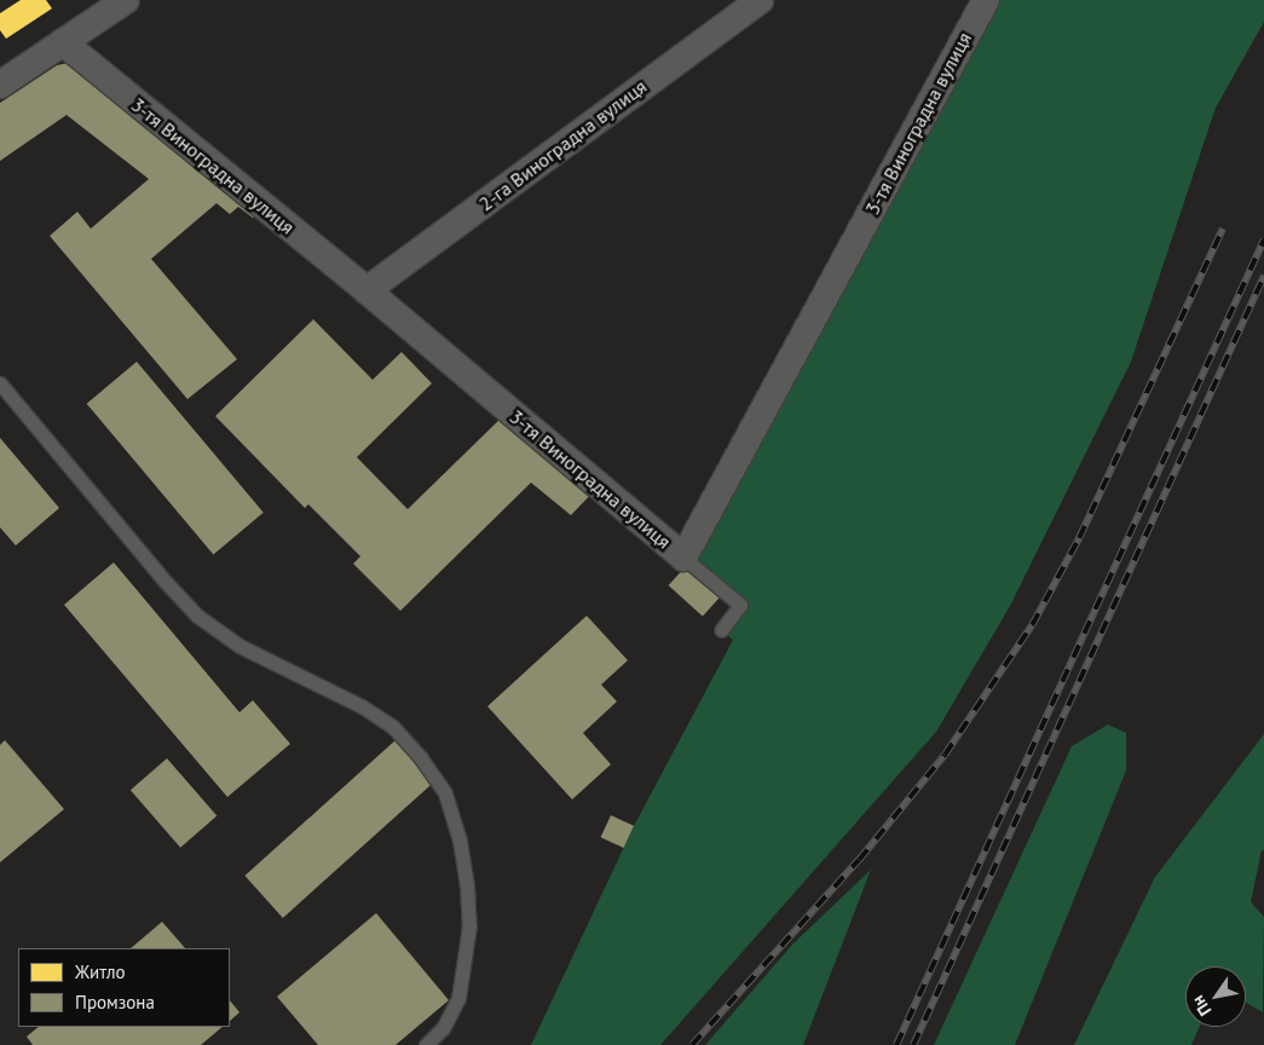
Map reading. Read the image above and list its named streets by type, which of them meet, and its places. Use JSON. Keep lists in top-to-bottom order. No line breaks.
{"streets":{"street":["3-тя Виноградна вулиця","2-га Виноградна вулиця"]},"crossings":[["3-тя Виноградна вулиця","2-га Виноградна вулиця"]],"legend":["Житло","Промзона"],"north":"bottom left"}
